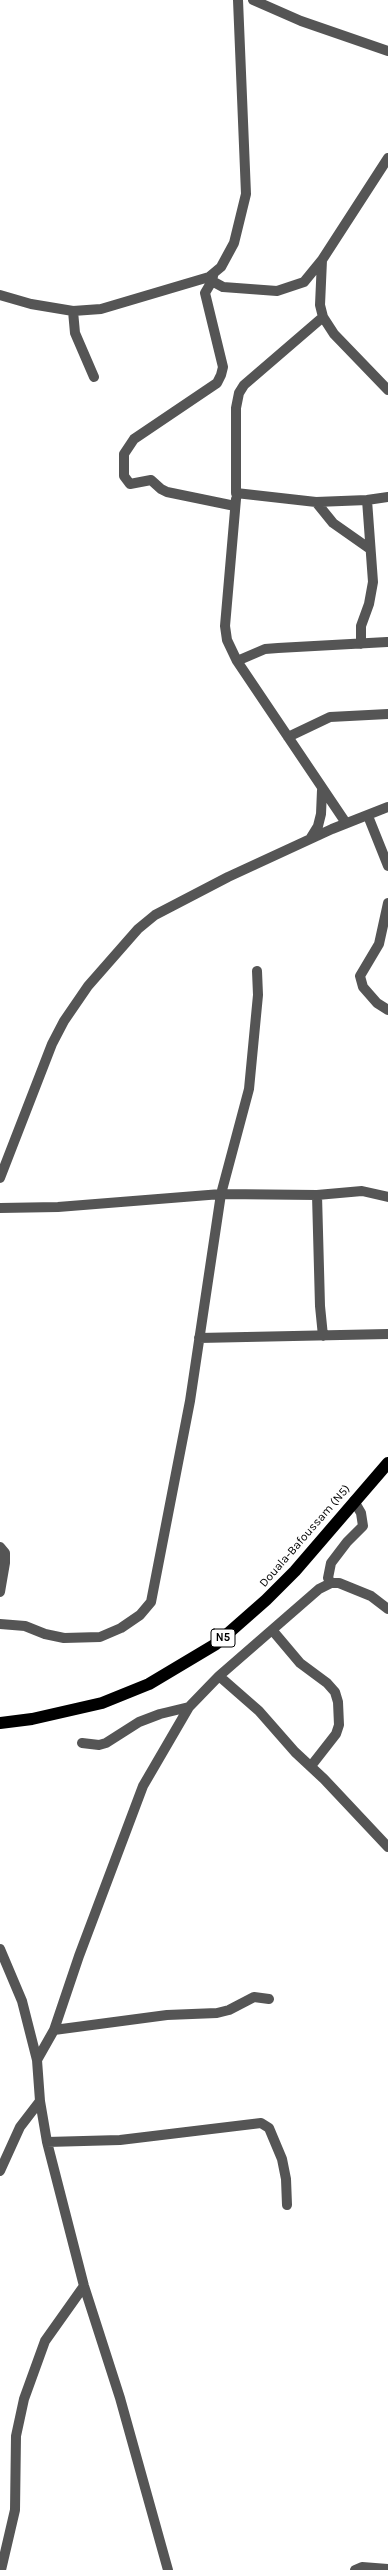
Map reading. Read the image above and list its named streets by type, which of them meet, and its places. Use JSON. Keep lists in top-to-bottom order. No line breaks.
{"streets":{"highway":["Douala-Bafoussam (N5)","N5"]}}
